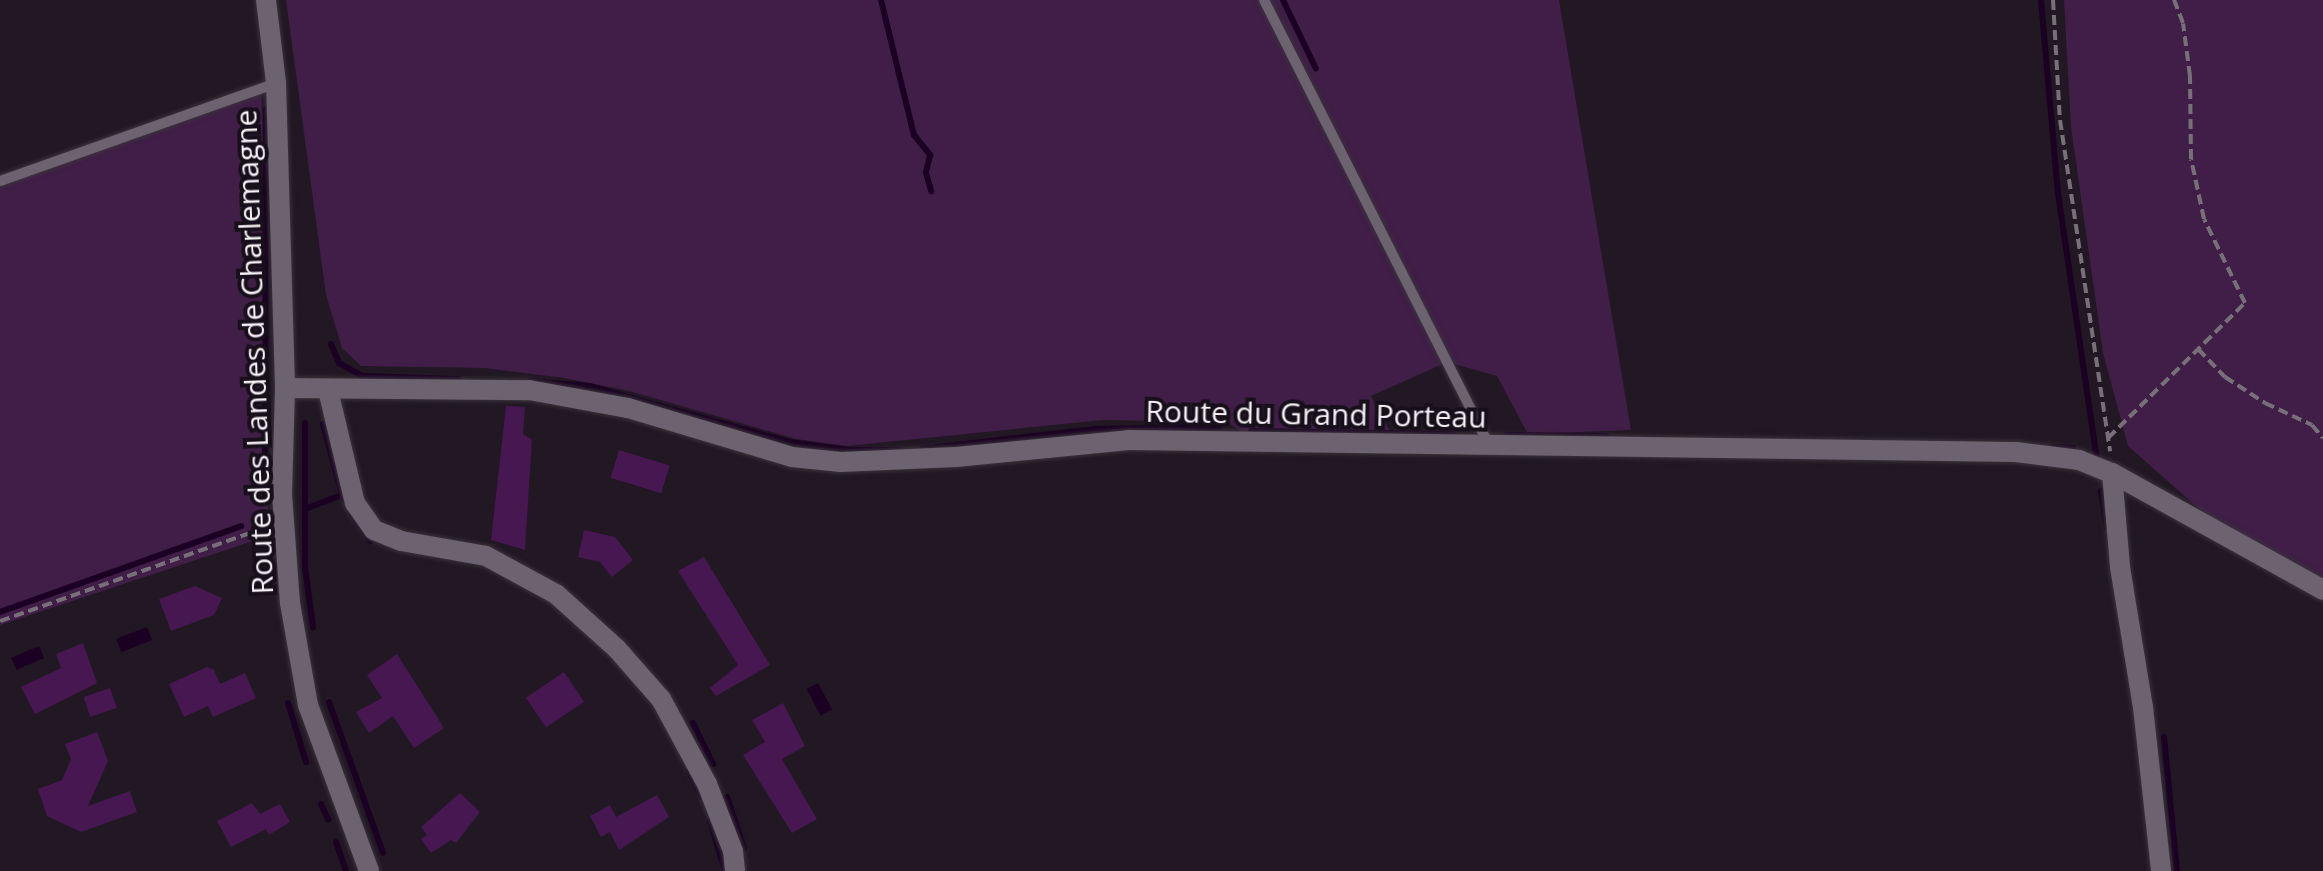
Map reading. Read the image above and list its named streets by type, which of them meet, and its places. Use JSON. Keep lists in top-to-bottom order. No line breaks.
{"streets":{"street":["Route des Landes de Charlemagne","Route du Grand Porteau"]},"crossings":[["Route des Landes de Charlemagne","Route du Grand Porteau"]]}
